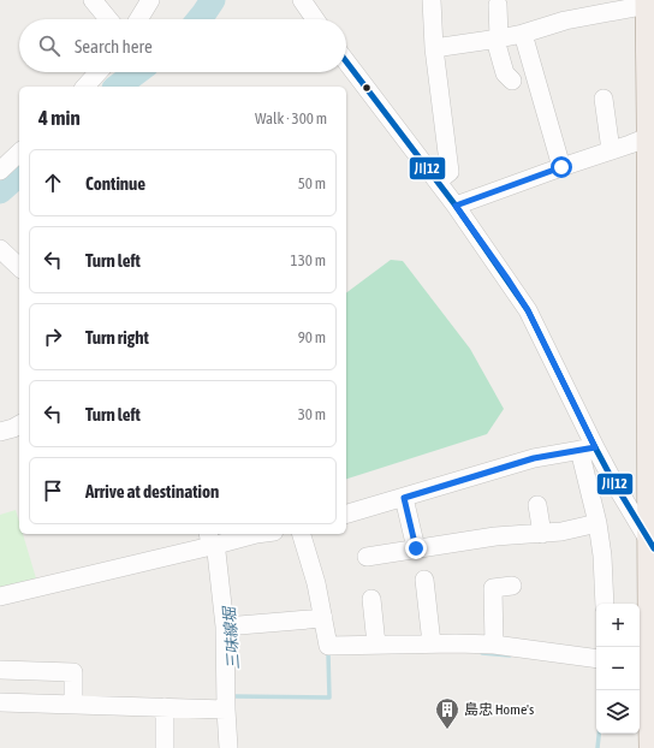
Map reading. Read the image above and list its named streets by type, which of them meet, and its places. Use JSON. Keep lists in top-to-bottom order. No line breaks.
{"water":["三味線堀"],"places":{"building":["島忠 Home's"]},"lines":["transit line 川12"],"page":{"search":"Search here","heading":["4 min","Walk · 300 m"],"list":[["Continue","50 m"],["Turn left","130 m"],["Turn right","90 m"],["Turn left","30 m"],"Arrive at destination"],"map_buttons":["+","−"]}}
